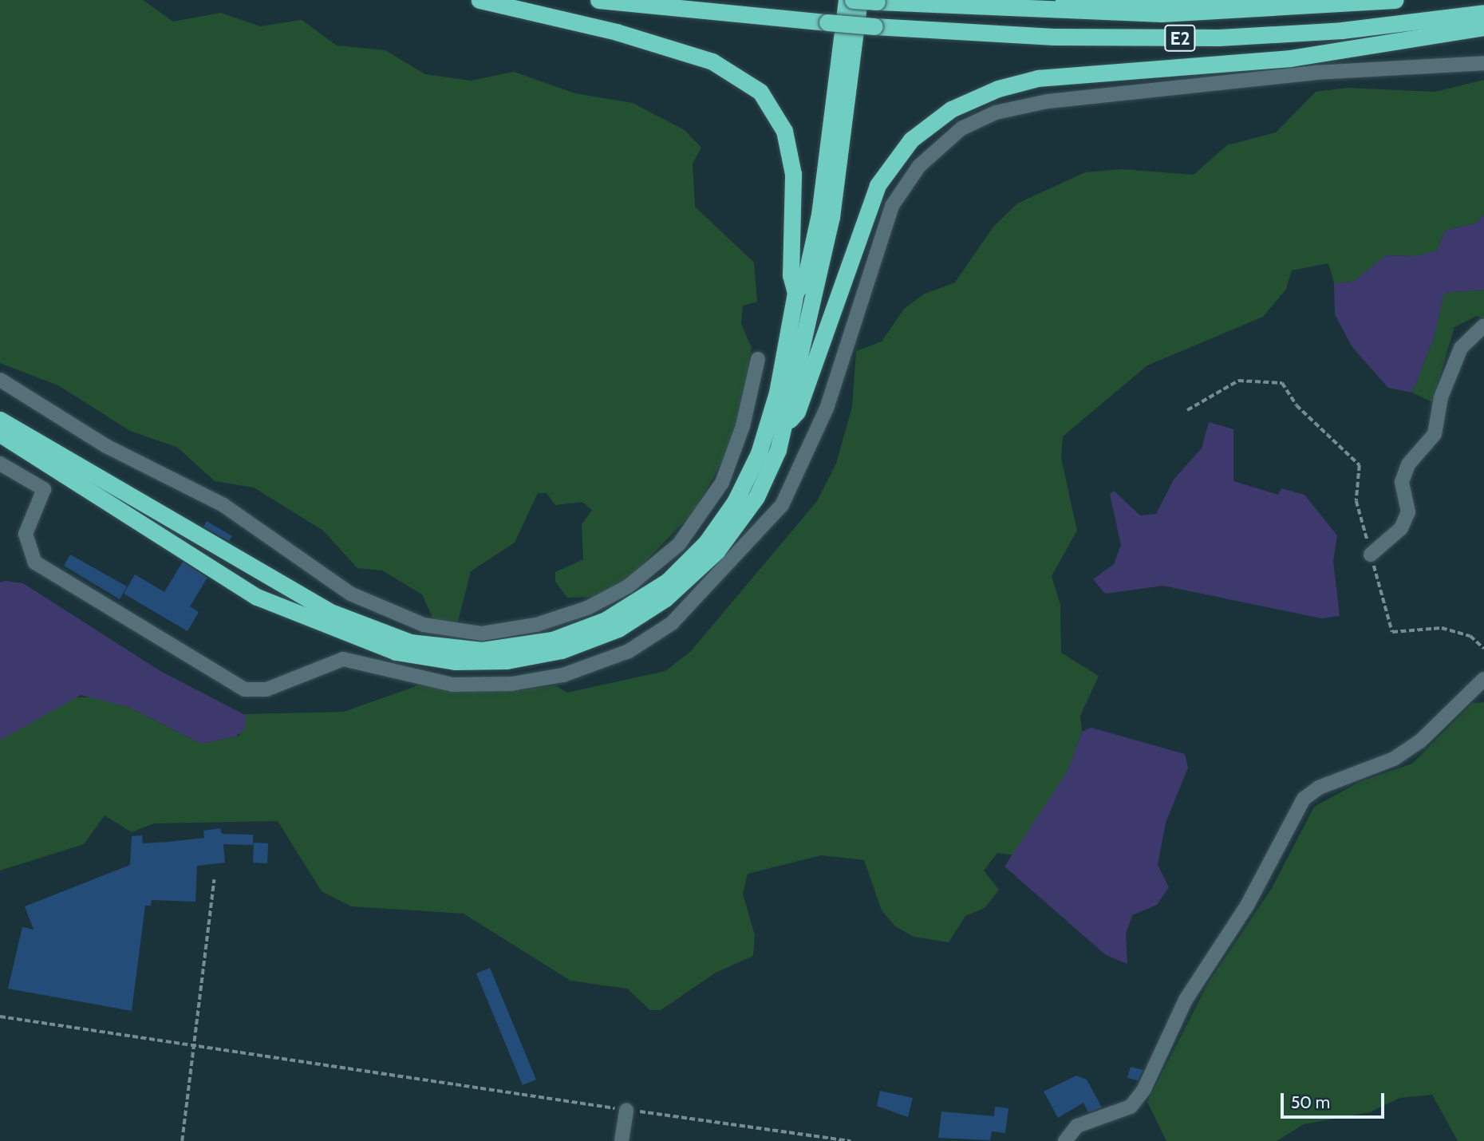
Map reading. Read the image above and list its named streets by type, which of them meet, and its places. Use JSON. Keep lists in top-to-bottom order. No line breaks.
{"streets":{"highway":["E2"]},"scale_bar":"50 m"}
